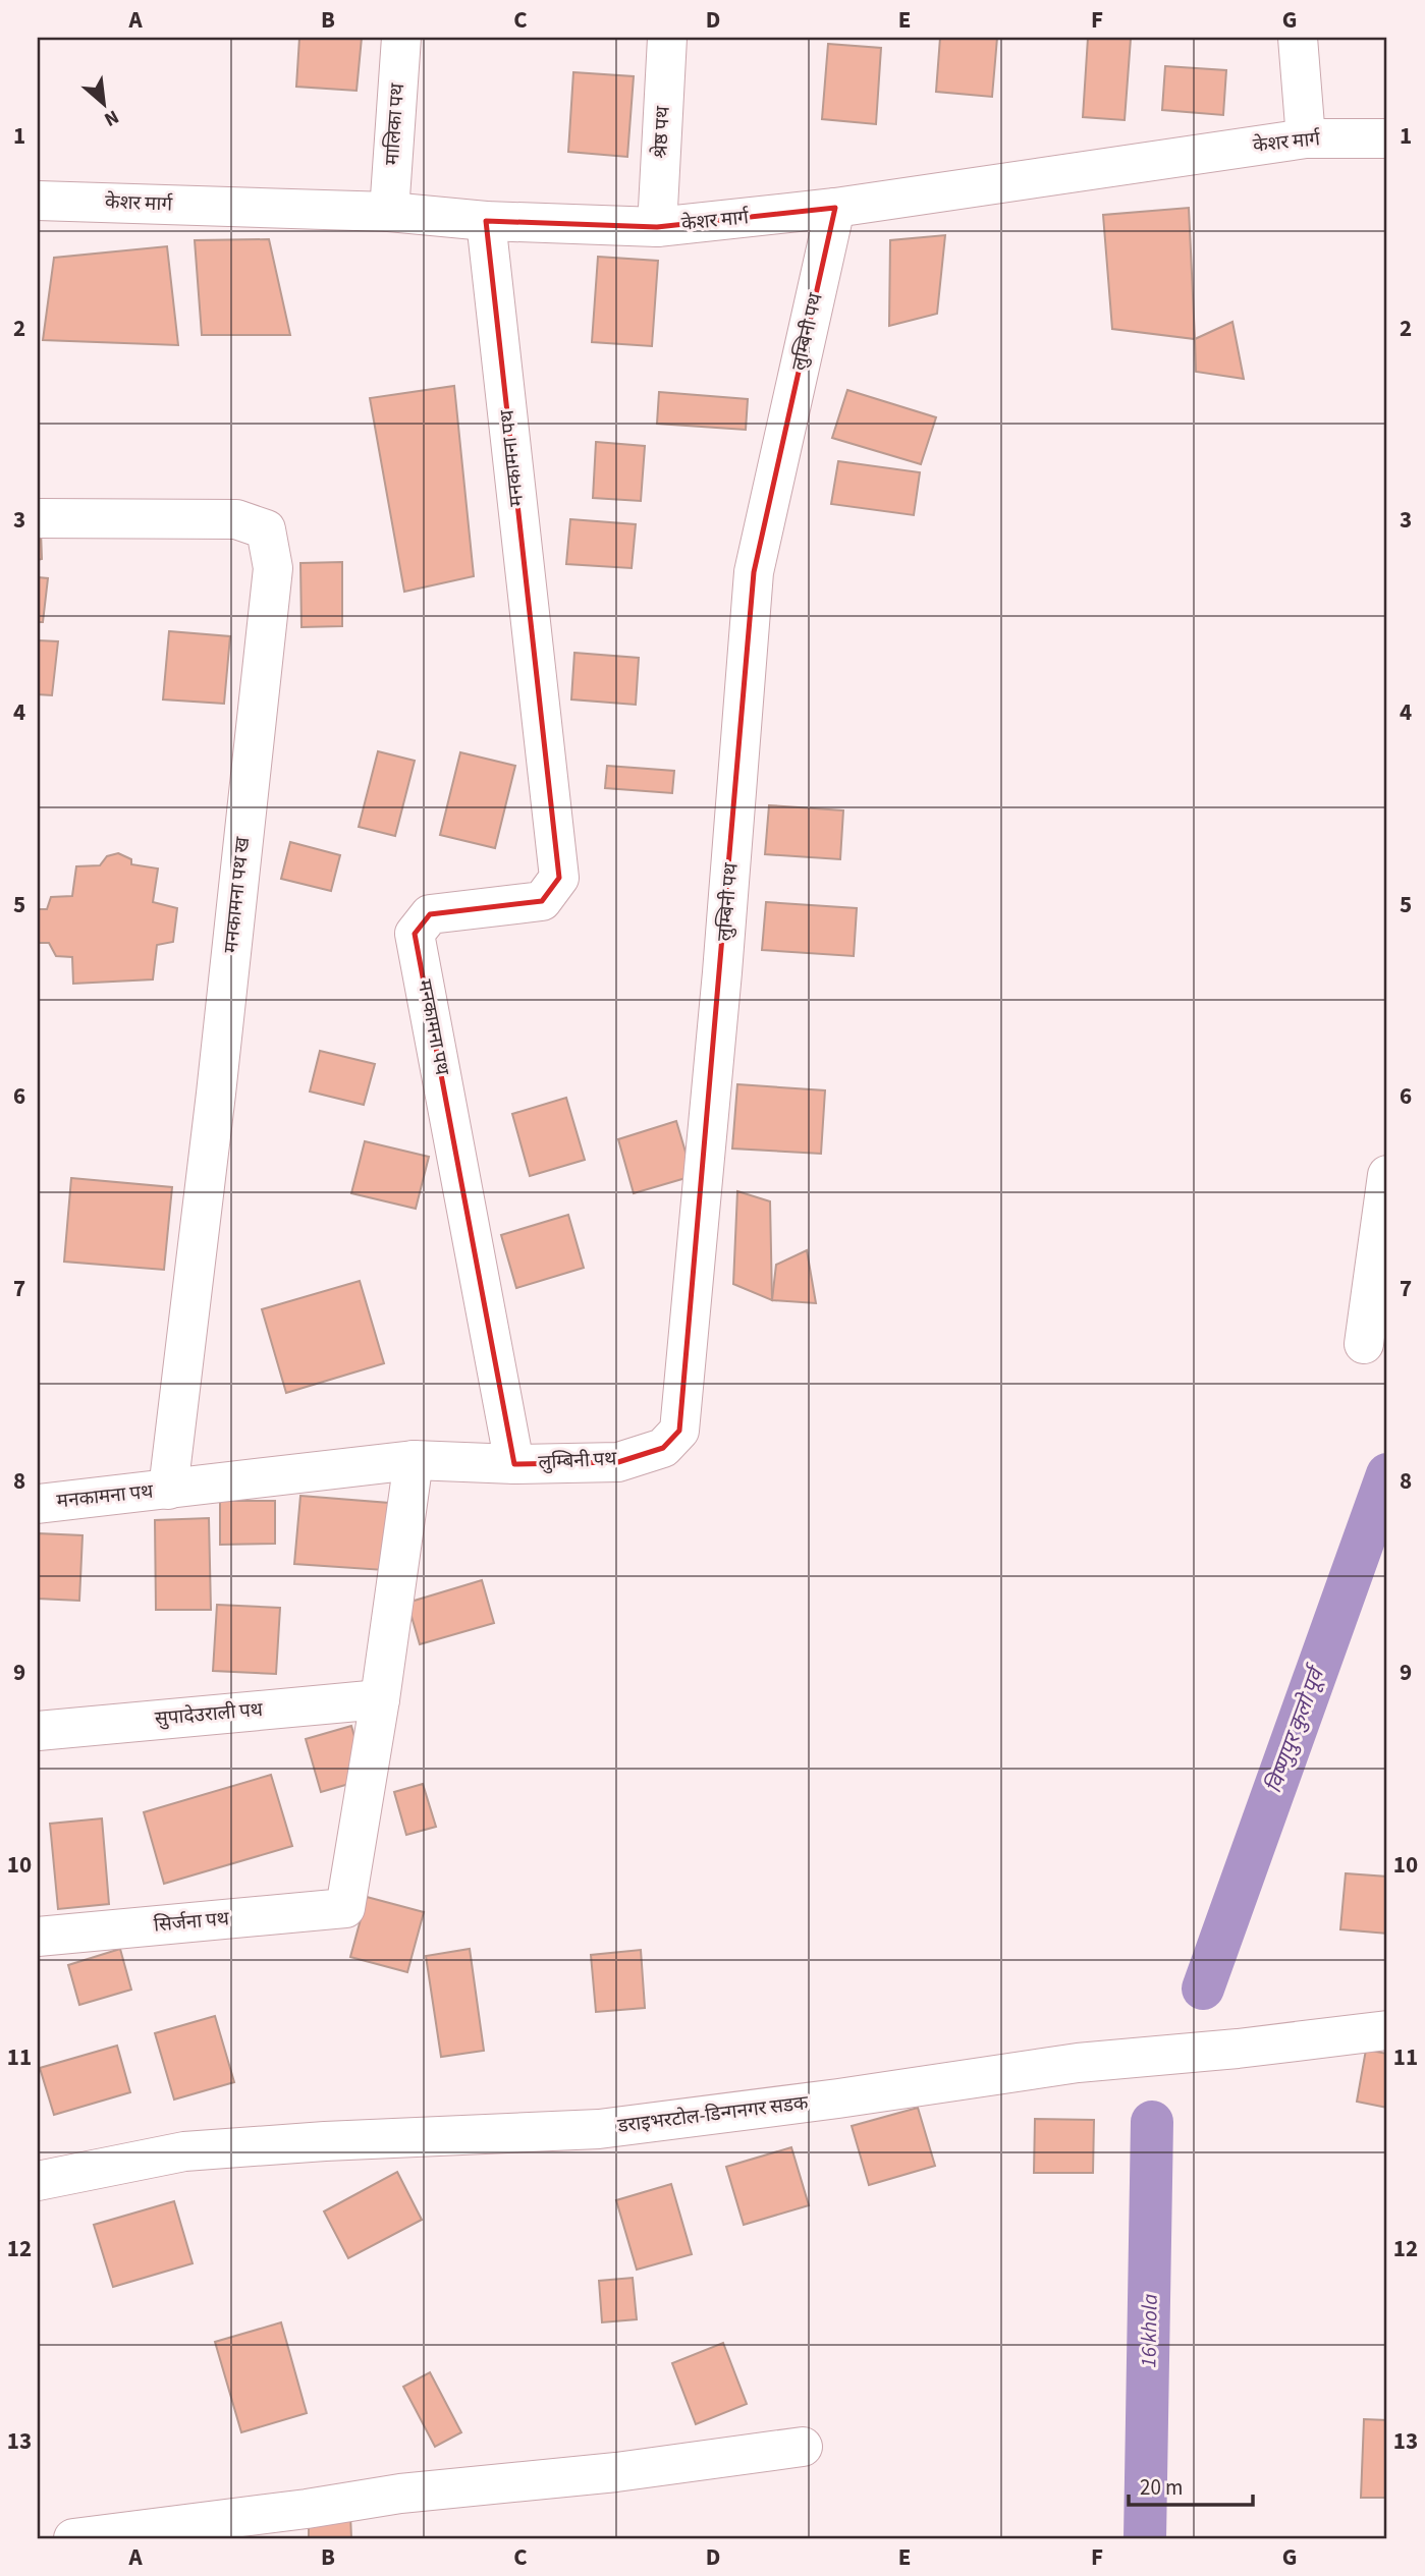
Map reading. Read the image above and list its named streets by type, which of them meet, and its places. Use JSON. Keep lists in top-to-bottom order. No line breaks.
{"streets":{"street":["मालिका पथ","श्रेष्ठ पथ","केशर मार्ग","लुम्बिनी पथ","मनकामना पथ","मनकामना पथ ख","सुपादेउराली पथ","सिर्जना पथ","डराइभरटोल-डिन्गनगर सडक"]},"crossings":[["मालिका पथ","केशर मार्ग"],["श्रेष्ठ पथ","केशर मार्ग"],["केशर मार्ग","लुम्बिनी पथ"],["केशर मार्ग","मनकामना पथ"],["लुम्बिनी पथ","मनकामना पथ"],["मनकामना पथ","मनकामना पथ ख"],["सुपादेउराली पथ","सिर्जना पथ"]],"water":["विष्णुपुर कुलो पूर्व","16 khola"],"scale_bar":"20 m","north":"bottom right","grid":{"columns":["A","B","C","D","E","F","G"],"rows":["1","2","3","4","5","6","7","8","9","10","11","12","13"]}}
